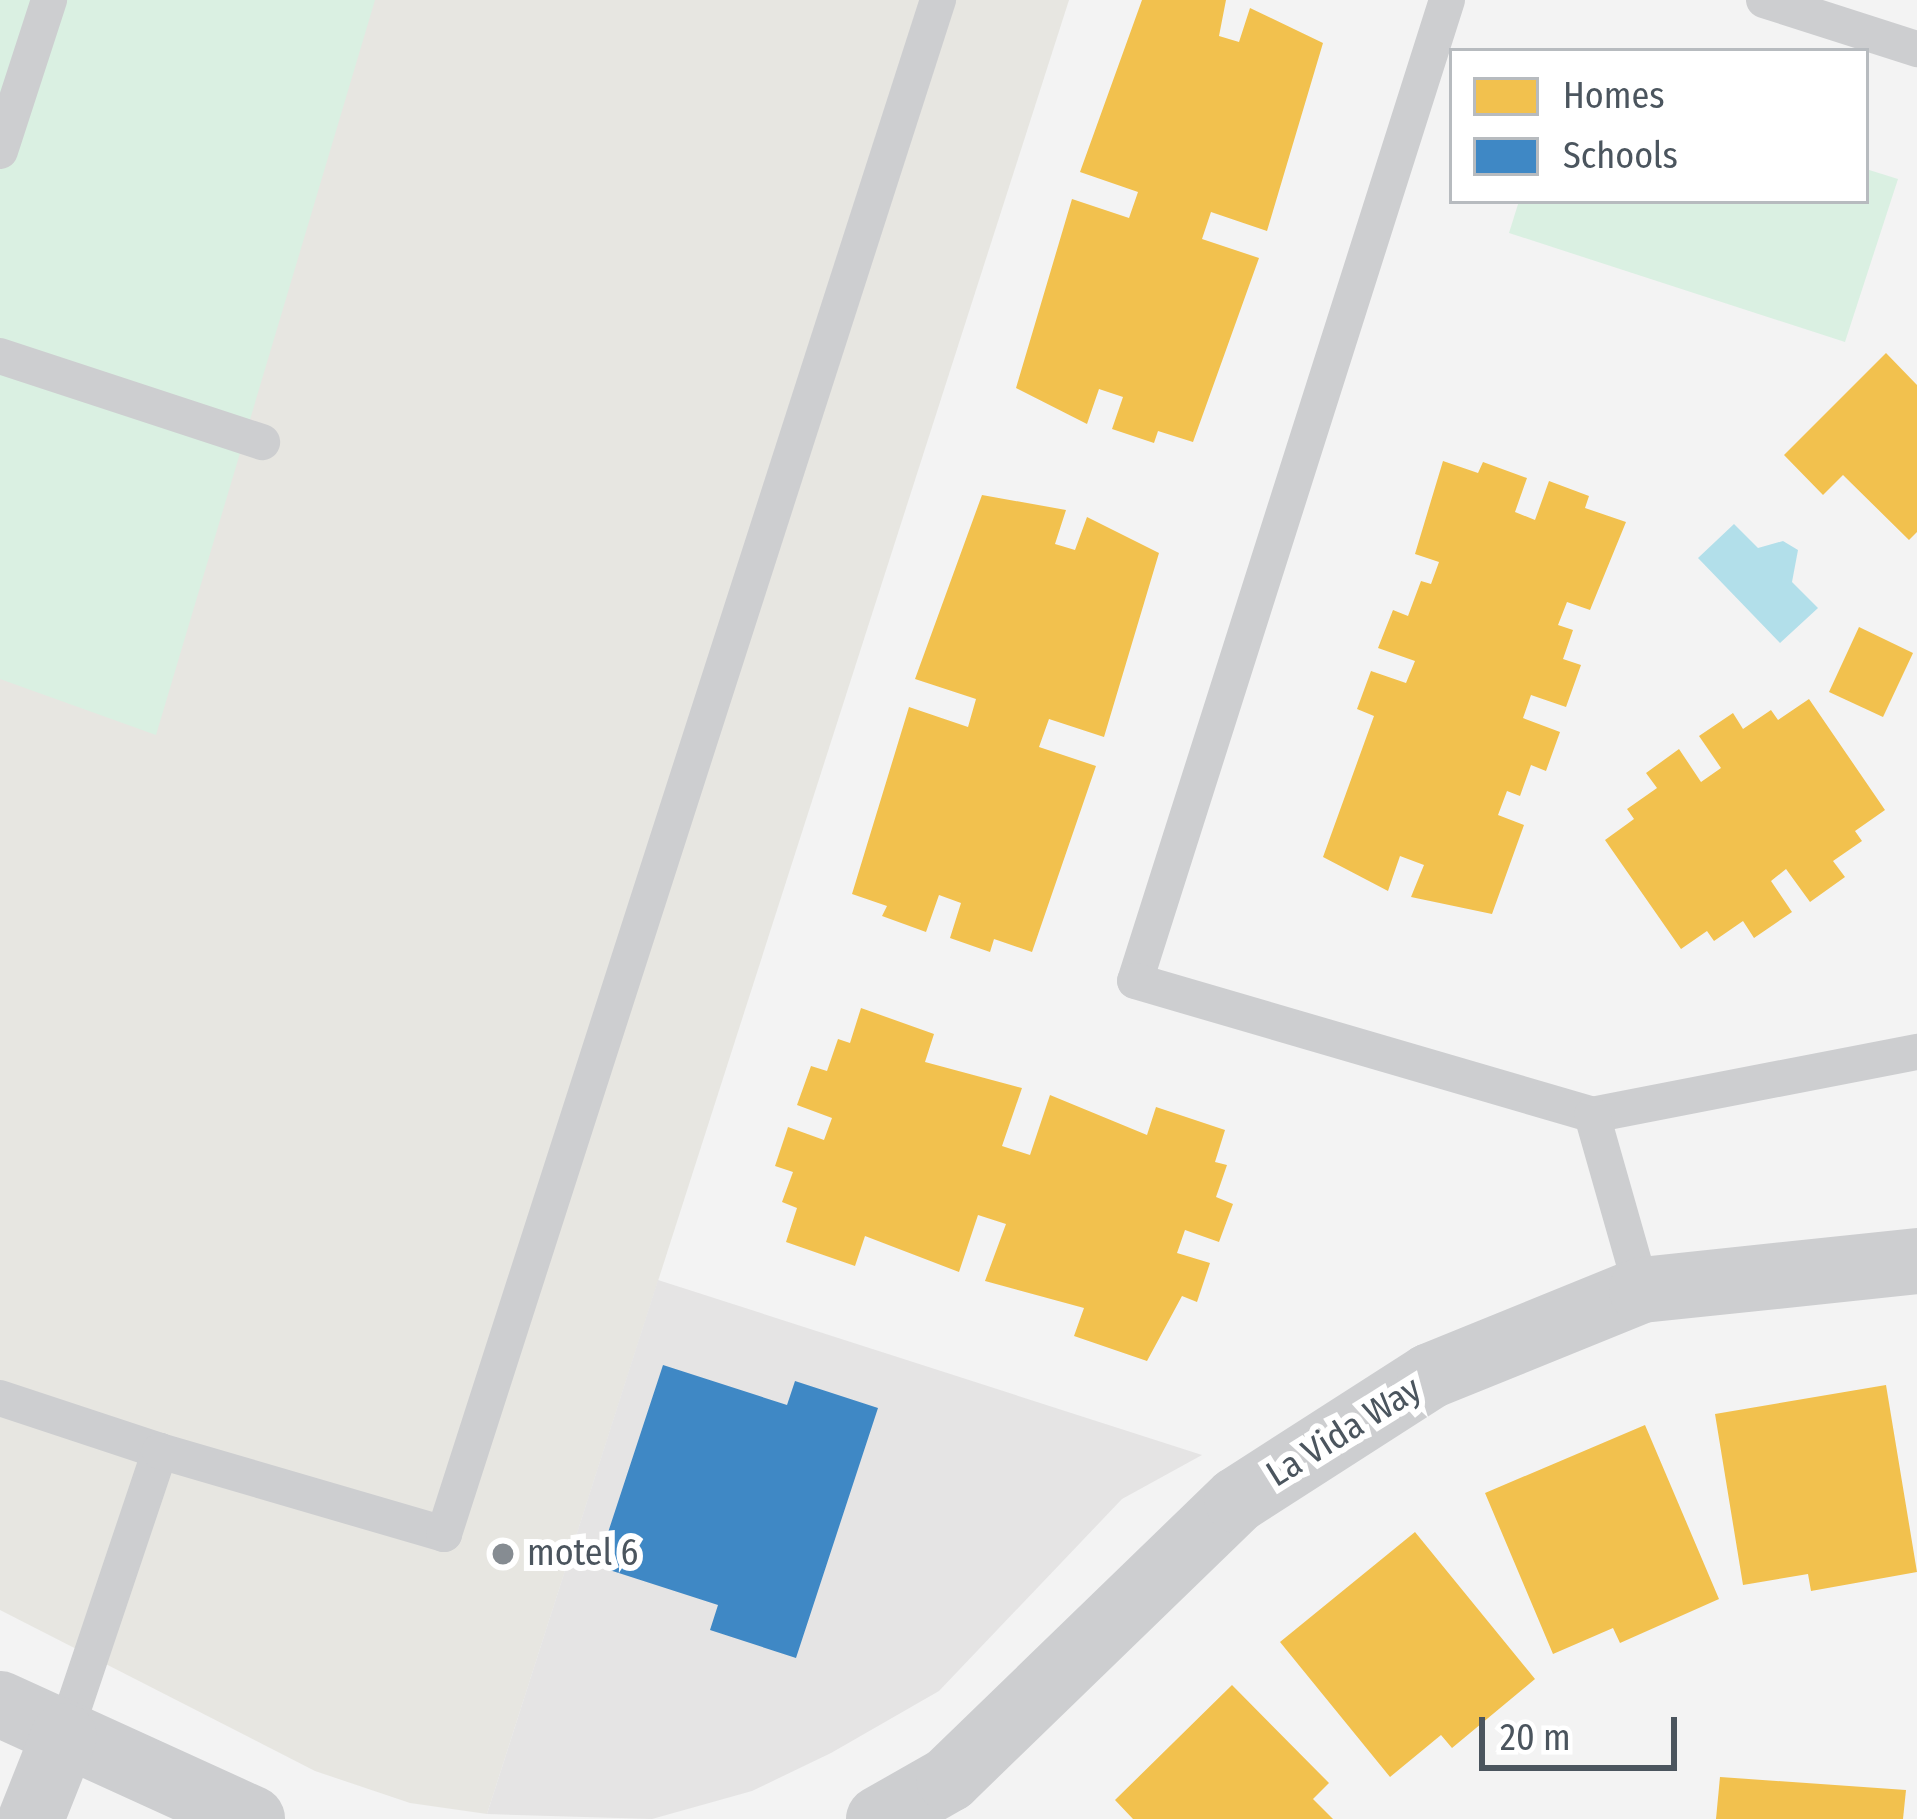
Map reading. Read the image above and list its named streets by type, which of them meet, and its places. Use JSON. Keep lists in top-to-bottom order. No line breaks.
{"streets":{"street":["La Vida Way"]},"places":["motel 6"],"legend":["Homes","Schools"],"scale_bar":"20 m"}
